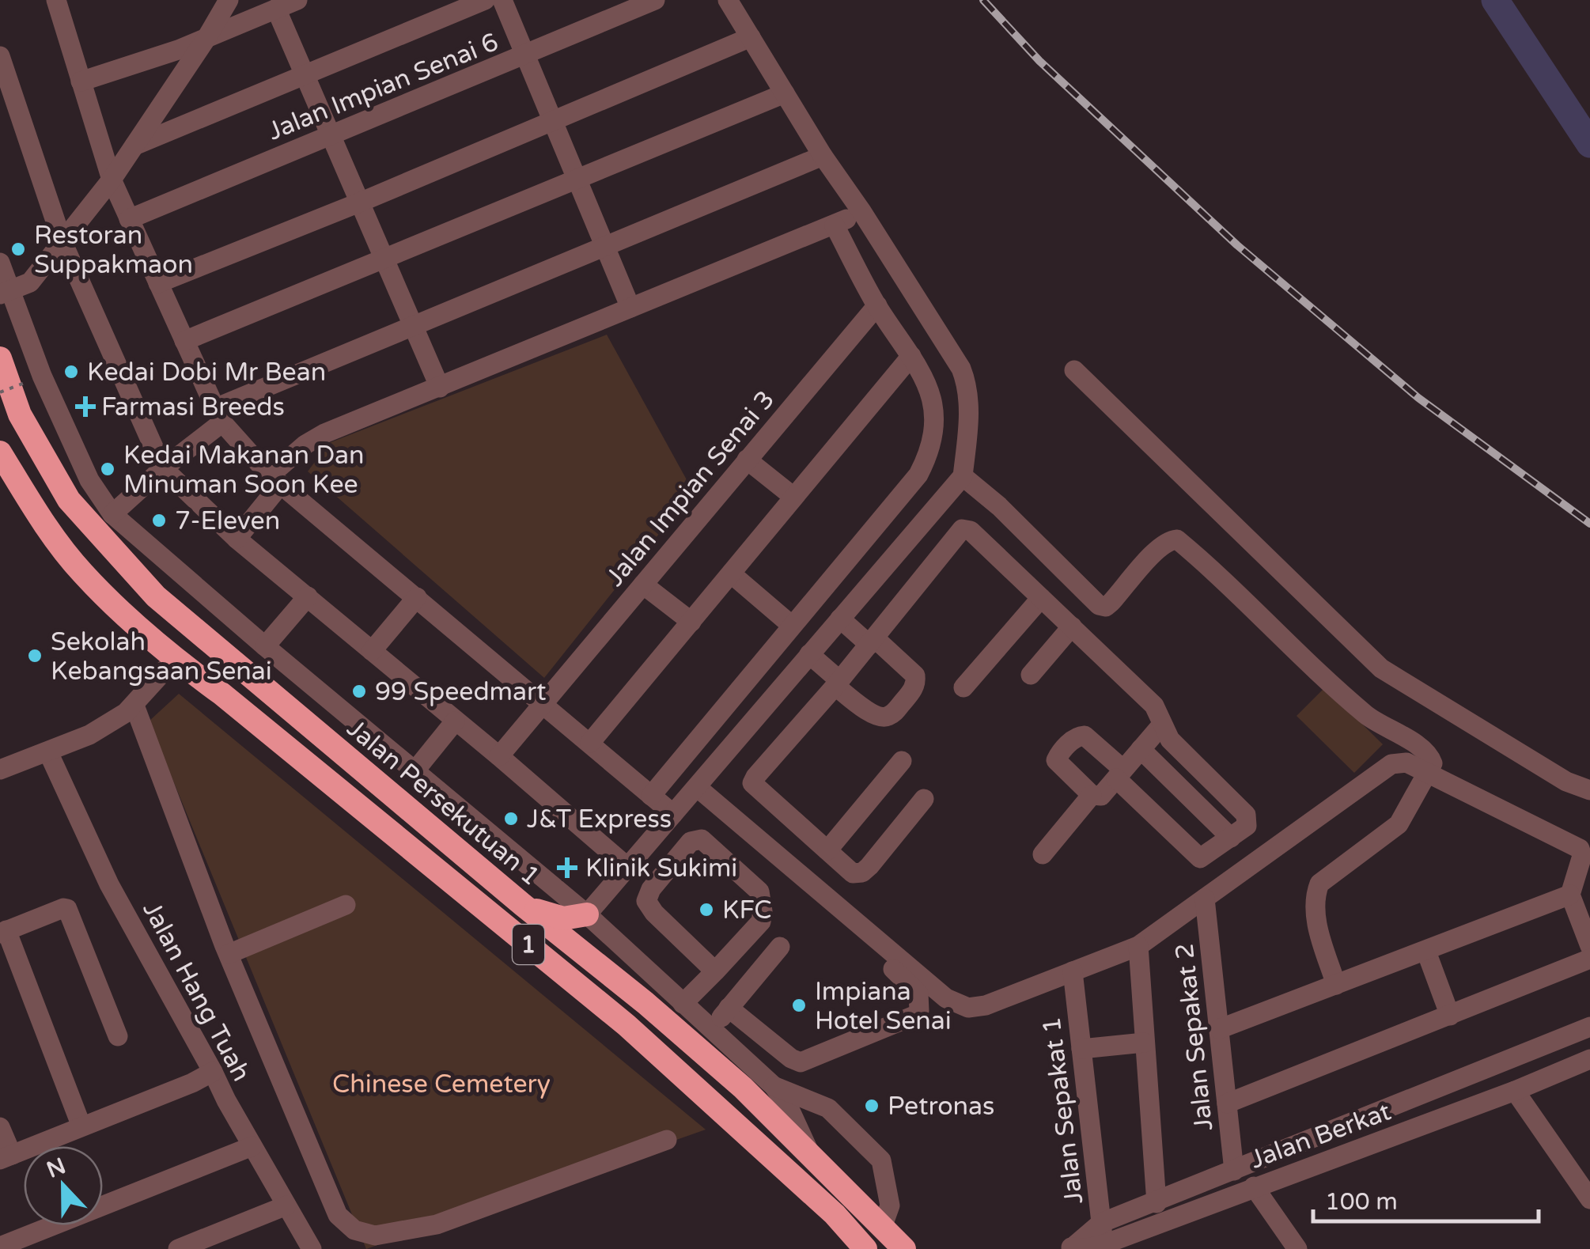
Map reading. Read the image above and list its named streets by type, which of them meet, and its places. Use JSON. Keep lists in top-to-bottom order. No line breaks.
{"streets":{"highway":["Jalan Persekutuan 1","1"],"street":["Jalan Impian Senai 6","Jalan Impian Senai 3","Jalan Hang Tuah","Jalan Sepakat 2","Jalan Sepakat 1","Jalan Berkat"]},"crossings":[["Jalan Sepakat 1","Jalan Berkat"]],"parks":["Chinese Cemetery"],"places":{"other":["Restoran Suppakmaon","Kedai Dobi Mr Bean","Kedai Makanan Dan Minuman Soon Kee","7-Eleven","Sekolah Kebangsaan Senai","99 Speedmart","J&T Express","KFC","Impiana Hotel Senai","Petronas"],"health":["Farmasi Breeds","Klinik Sukimi"]},"scale_bar":"100 m","north":"top"}
